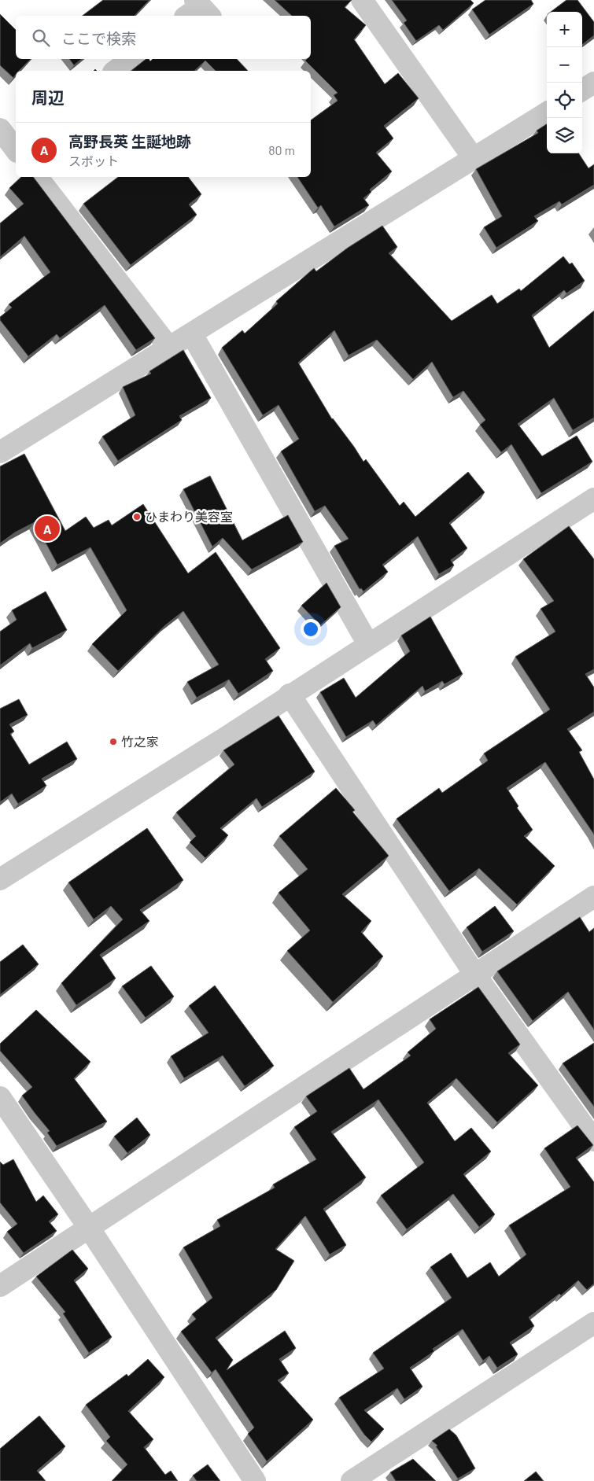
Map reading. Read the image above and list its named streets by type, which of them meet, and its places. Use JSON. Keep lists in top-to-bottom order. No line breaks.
{"places":["ひまわり美容室","竹之家"],"page":{"map_buttons":["+","−"],"search":"ここで検索","heading":"周辺","list":[{"mark":"A","name":"高野長英 生誕地跡","note":"スポット","value":"80 m"}],"pins":"A"}}
